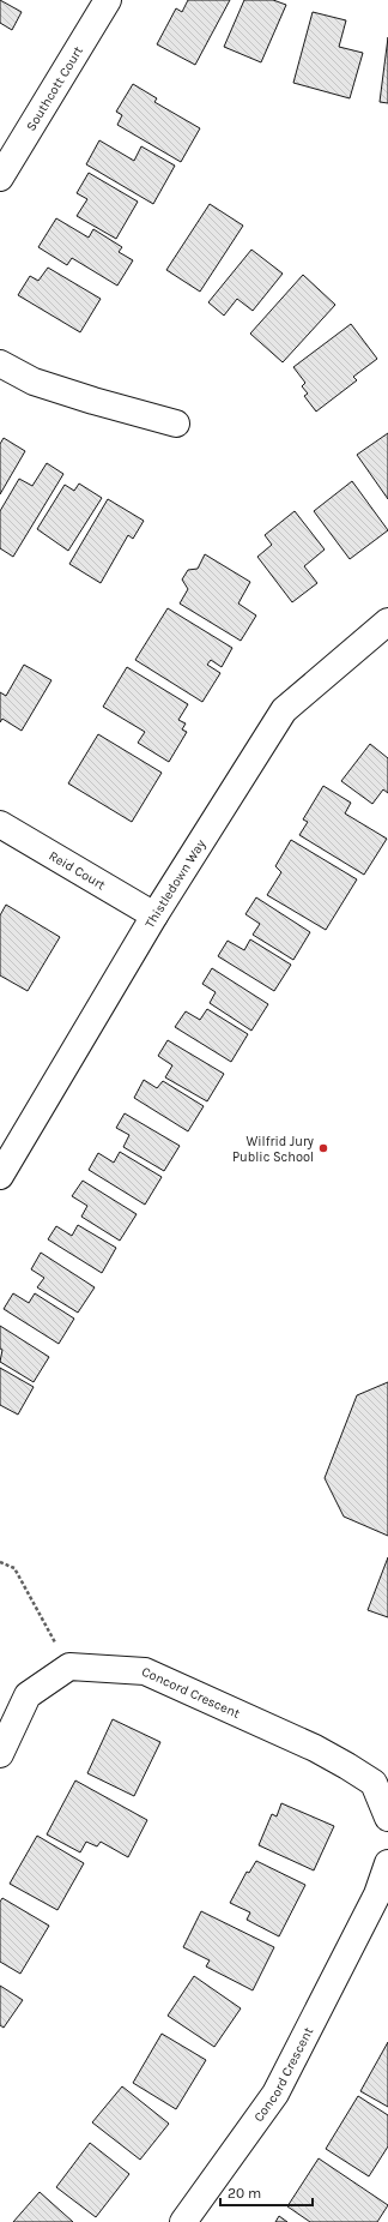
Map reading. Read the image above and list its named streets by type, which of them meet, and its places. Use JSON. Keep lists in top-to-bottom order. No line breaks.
{"streets":{"street":["Southcott Court","Reid Court","Thistledown Way","Concord Crescent"]},"crossings":[["Reid Court","Thistledown Way"]],"places":["Wilfrid Jury Public School"],"scale_bar":"20 m"}
